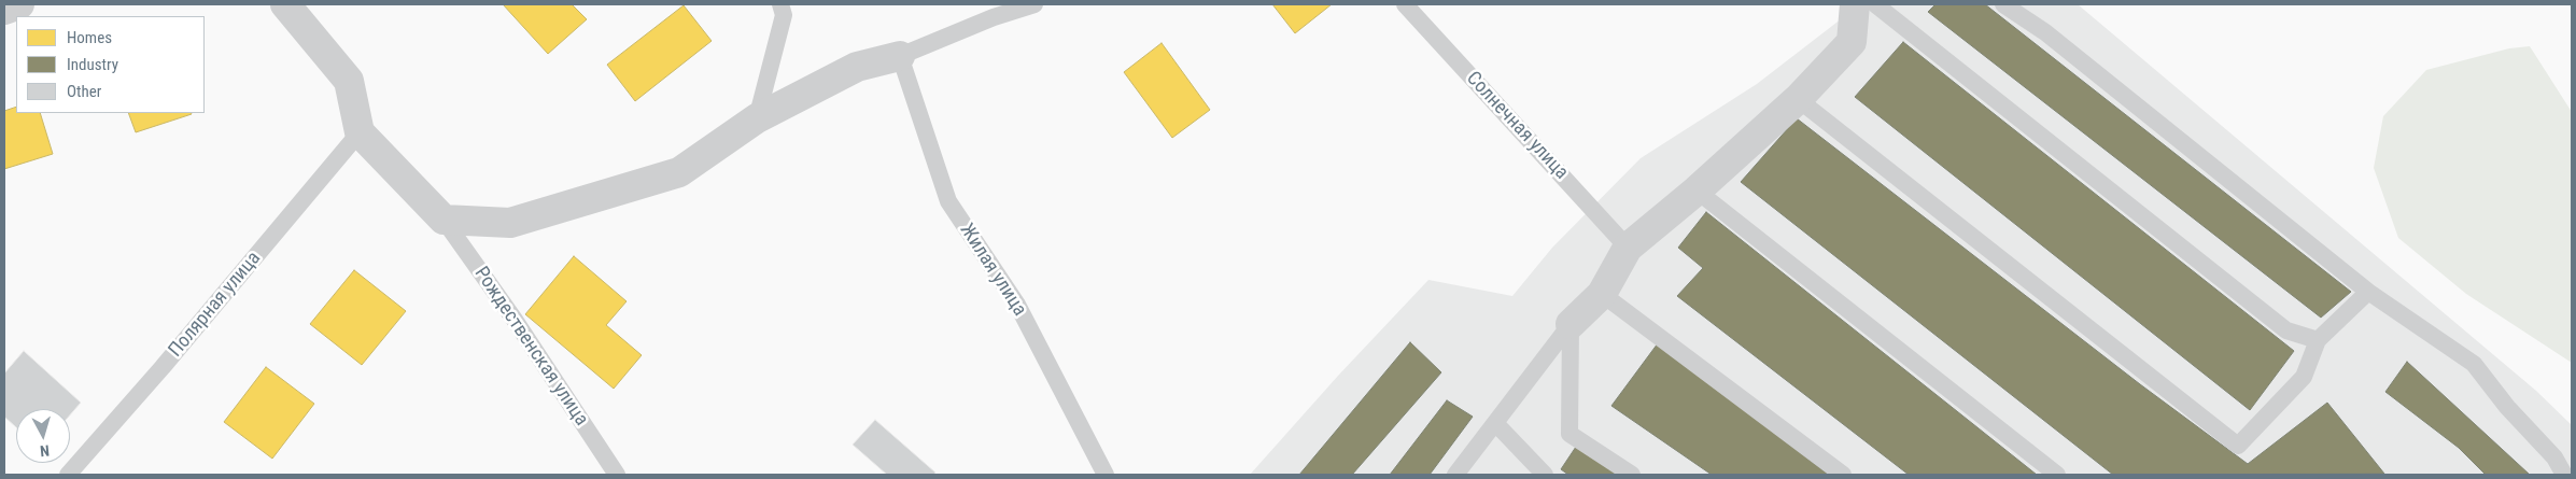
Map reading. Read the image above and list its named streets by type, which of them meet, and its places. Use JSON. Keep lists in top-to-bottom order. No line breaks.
{"streets":{"lane":["Солнечная улица","Жилая улица","Полярная улица","Рождественская улица"]},"legend":["Homes","Industry","Other"],"north":"bottom"}
